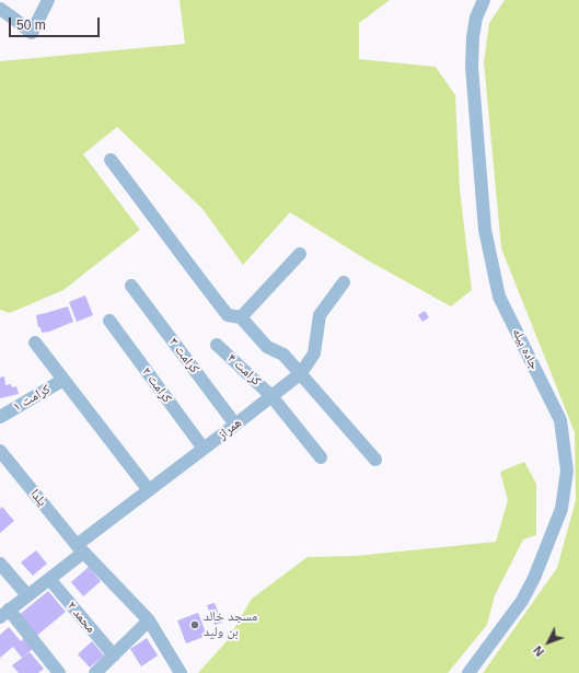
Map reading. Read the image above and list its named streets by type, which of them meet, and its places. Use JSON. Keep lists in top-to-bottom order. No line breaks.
{"streets":{"street":["جاده بیله","کرامت ۳","کرامت ۴","کرامت ۲","کرامت ۱","همراز","یلدا","محمد ۲"]},"crossings":[["کرامت ۳","همراز"],["کرامت ۴","همراز"],["کرامت ۲","همراز"],["همراز","یلدا"],["همراز","محمد ۲"]],"places":["مسجد خالد بن ولید"],"scale_bar":"50 m","north":"bottom left"}
